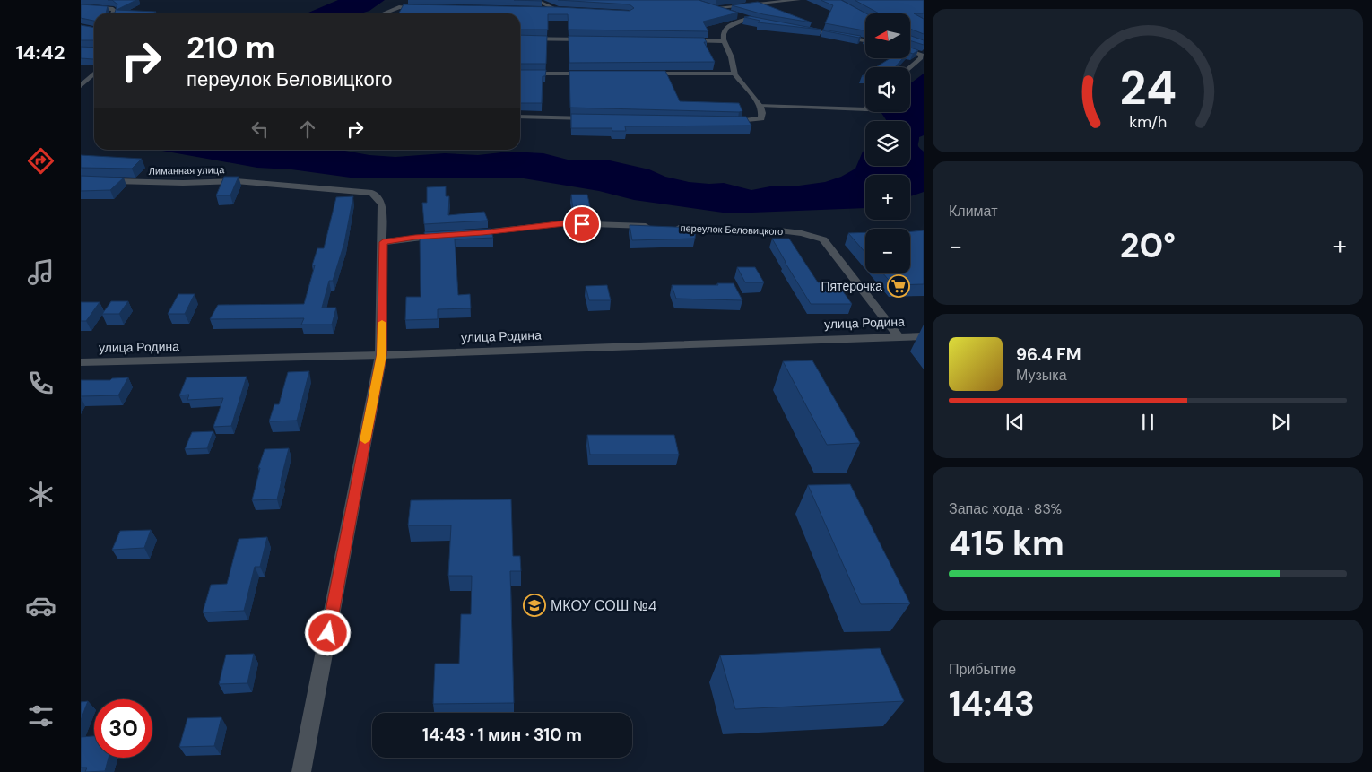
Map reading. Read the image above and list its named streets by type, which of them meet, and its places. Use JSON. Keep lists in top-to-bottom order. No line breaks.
{"streets":{"street":["Лиманная улица","переулок Беловицкого","улица Родина"]},"crossings":[["переулок Беловицкого","улица Родина"]],"places":{"supermarket":["Пятёрочка"],"school or university":["МКОУ СОШ №4"]},"north":"left","page":{"tabs":"14:42","map_buttons":["+","−"],"turn":["210 m","переулок Беловицкого"],"tile":["Климат",["Запас хода · 83%","415 km"],["Прибытие","14:43"]],"heat":["−","20°","+"],"song":["96.4 FM","Музыка"],"limit":"30","trip":"14:43 · 1 мин · 310 m","gauge":["24","km/h"]}}
